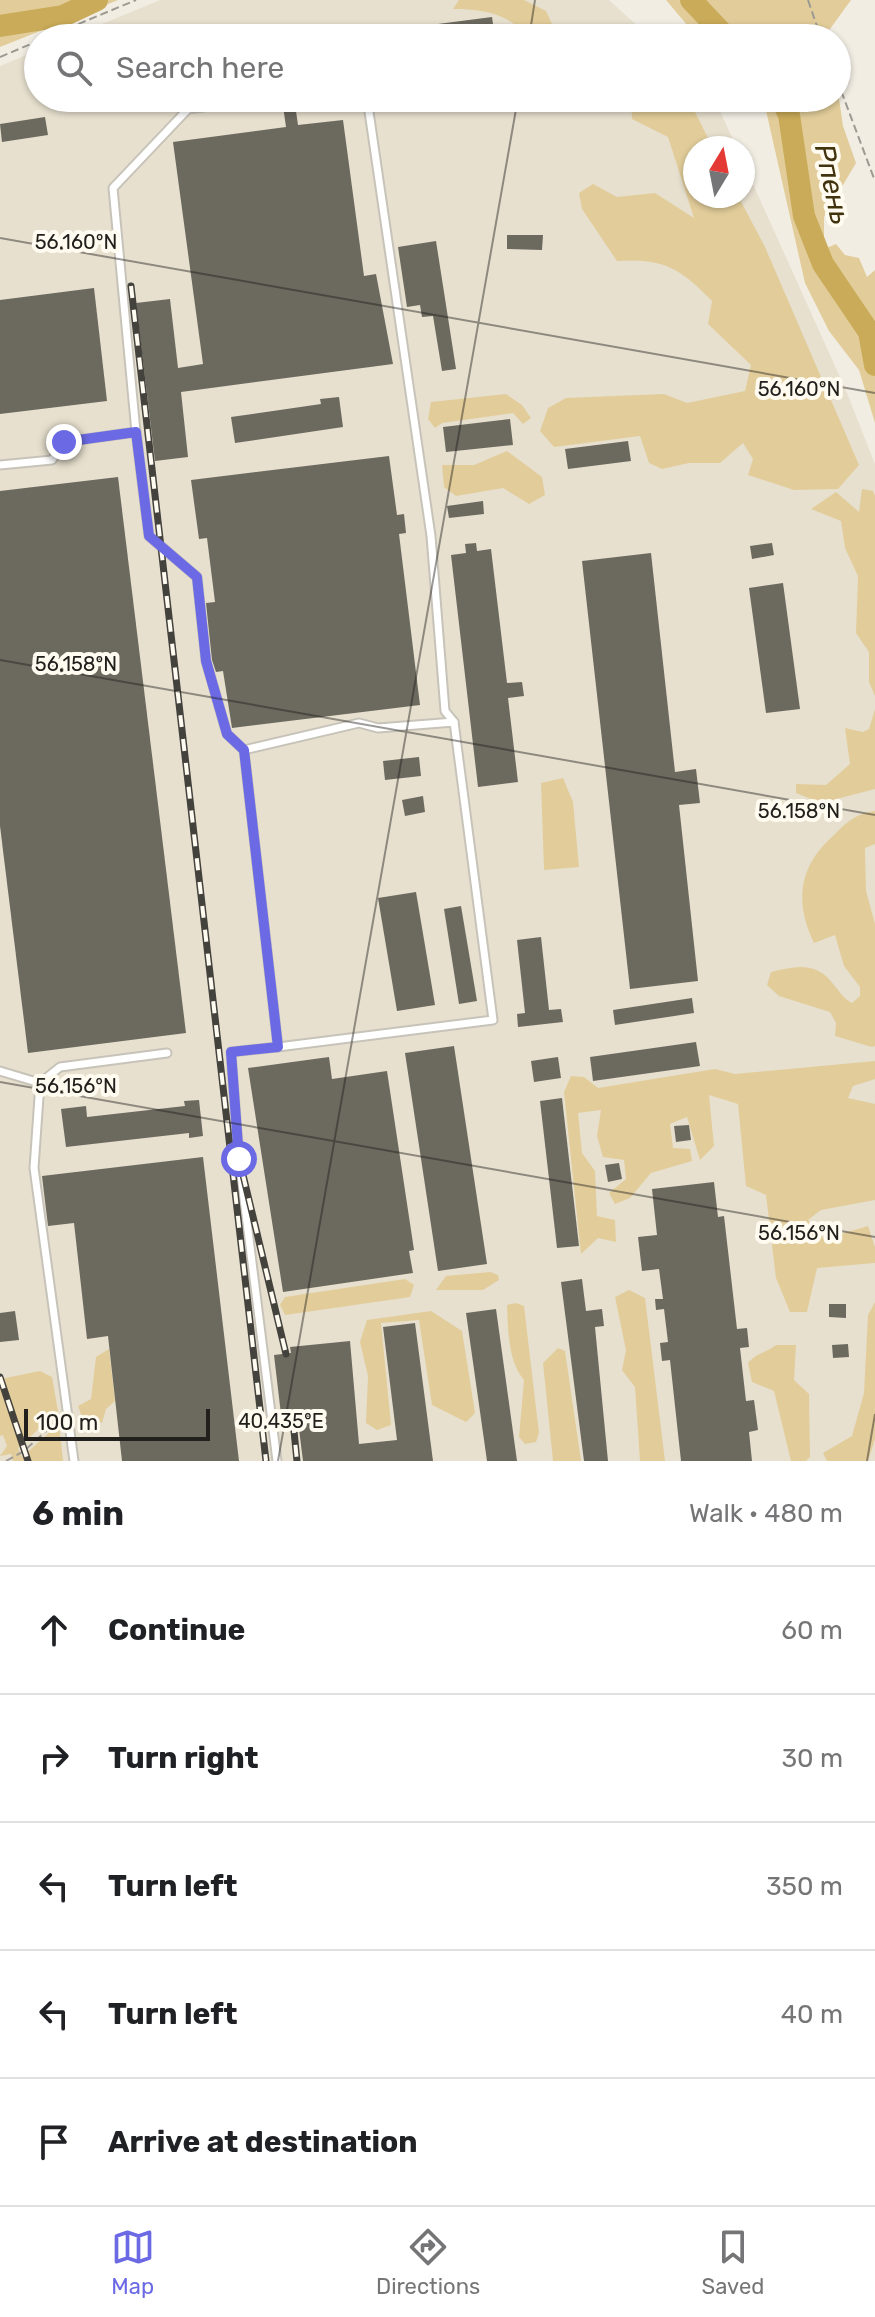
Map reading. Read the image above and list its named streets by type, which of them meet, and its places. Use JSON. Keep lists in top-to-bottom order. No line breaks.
{"water":["Рпень"],"scale_bar":"100 m","north":"top","page":{"search":"Search here","scale":"100 m","heading":["6 min","Walk · 480 m"],"list":[["Continue","60 m"],["Turn right","30 m"],["Turn left","350 m"],["Turn left","40 m"],"Arrive at destination"],"nav":["Map","Directions","Saved"]},"coordinates":["56.160°N","56.158°N","56.156°N","40.435°E"]}
